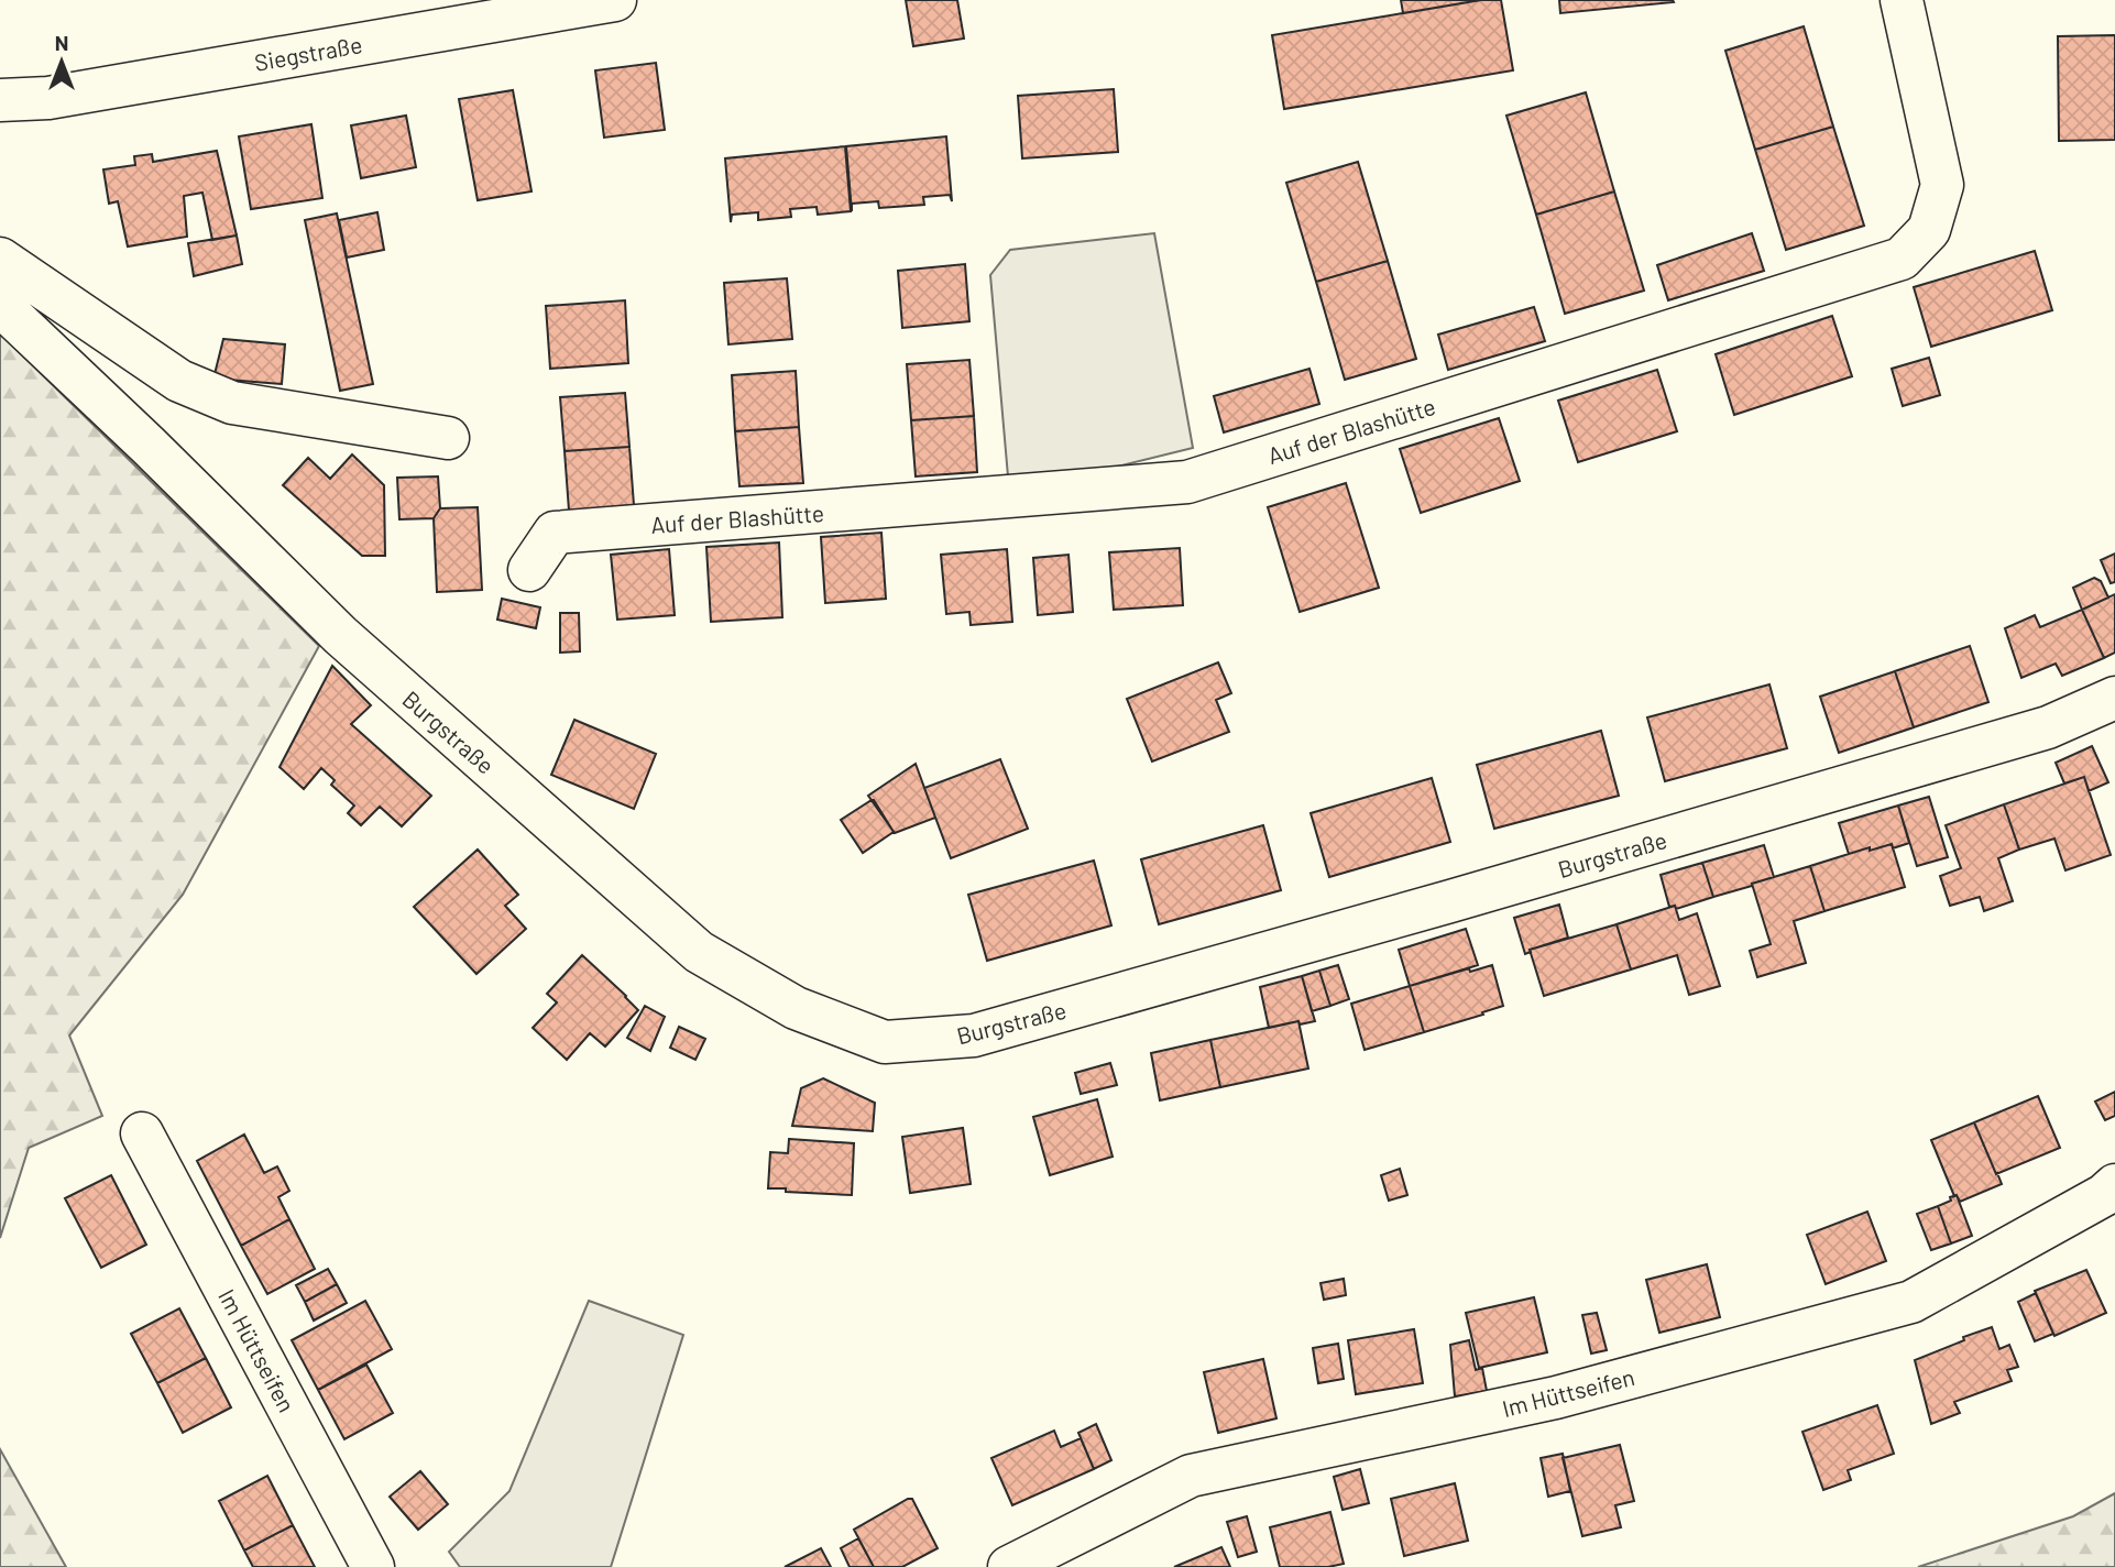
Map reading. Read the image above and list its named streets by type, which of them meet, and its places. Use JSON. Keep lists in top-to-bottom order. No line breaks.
{"streets":{"street":["Siegstraße","Auf der Blashütte","Burgstraße","Im Hüttseifen"]},"north":"top"}
